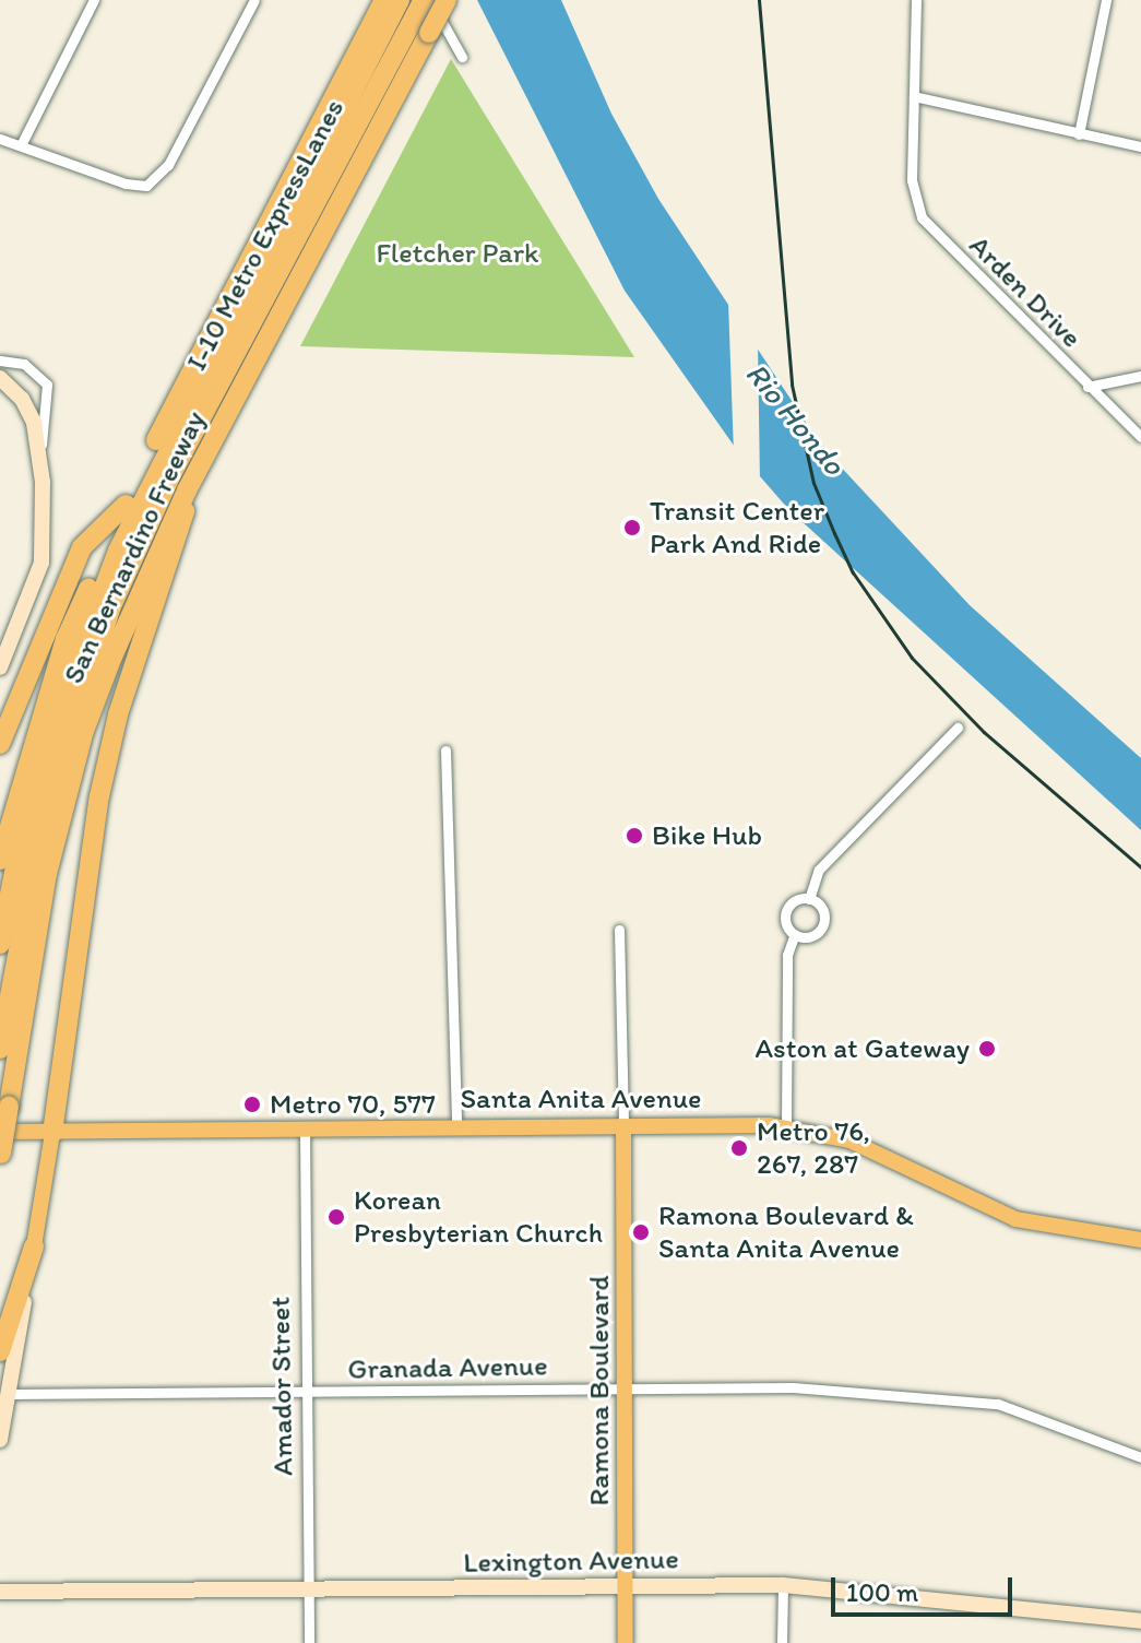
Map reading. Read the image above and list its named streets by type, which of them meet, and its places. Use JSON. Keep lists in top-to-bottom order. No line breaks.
{"streets":{"highway":["I-10 Metro ExpressLanes","San Bernardino Freeway"],"main road":["Santa Anita Avenue","Ramona Boulevard"],"street":["Arden Drive","Granada Avenue","Amador Street","Lexington Avenue"]},"crossings":[["Santa Anita Avenue","Amador Street"],["Santa Anita Avenue","Ramona Boulevard"],["Granada Avenue","Amador Street"],["Granada Avenue","Ramona Boulevard"],["Amador Street","Lexington Avenue"],["Ramona Boulevard","Lexington Avenue"]],"water":["Rio Hondo"],"parks":["Fletcher Park"],"places":["Transit Center Park And Ride","Bike Hub","Aston at Gateway","Metro 70, 577","Metro 76, 267, 287","Korean Presbyterian Church","Ramona Boulevard & Santa Anita Avenue"],"scale_bar":"100 m"}
